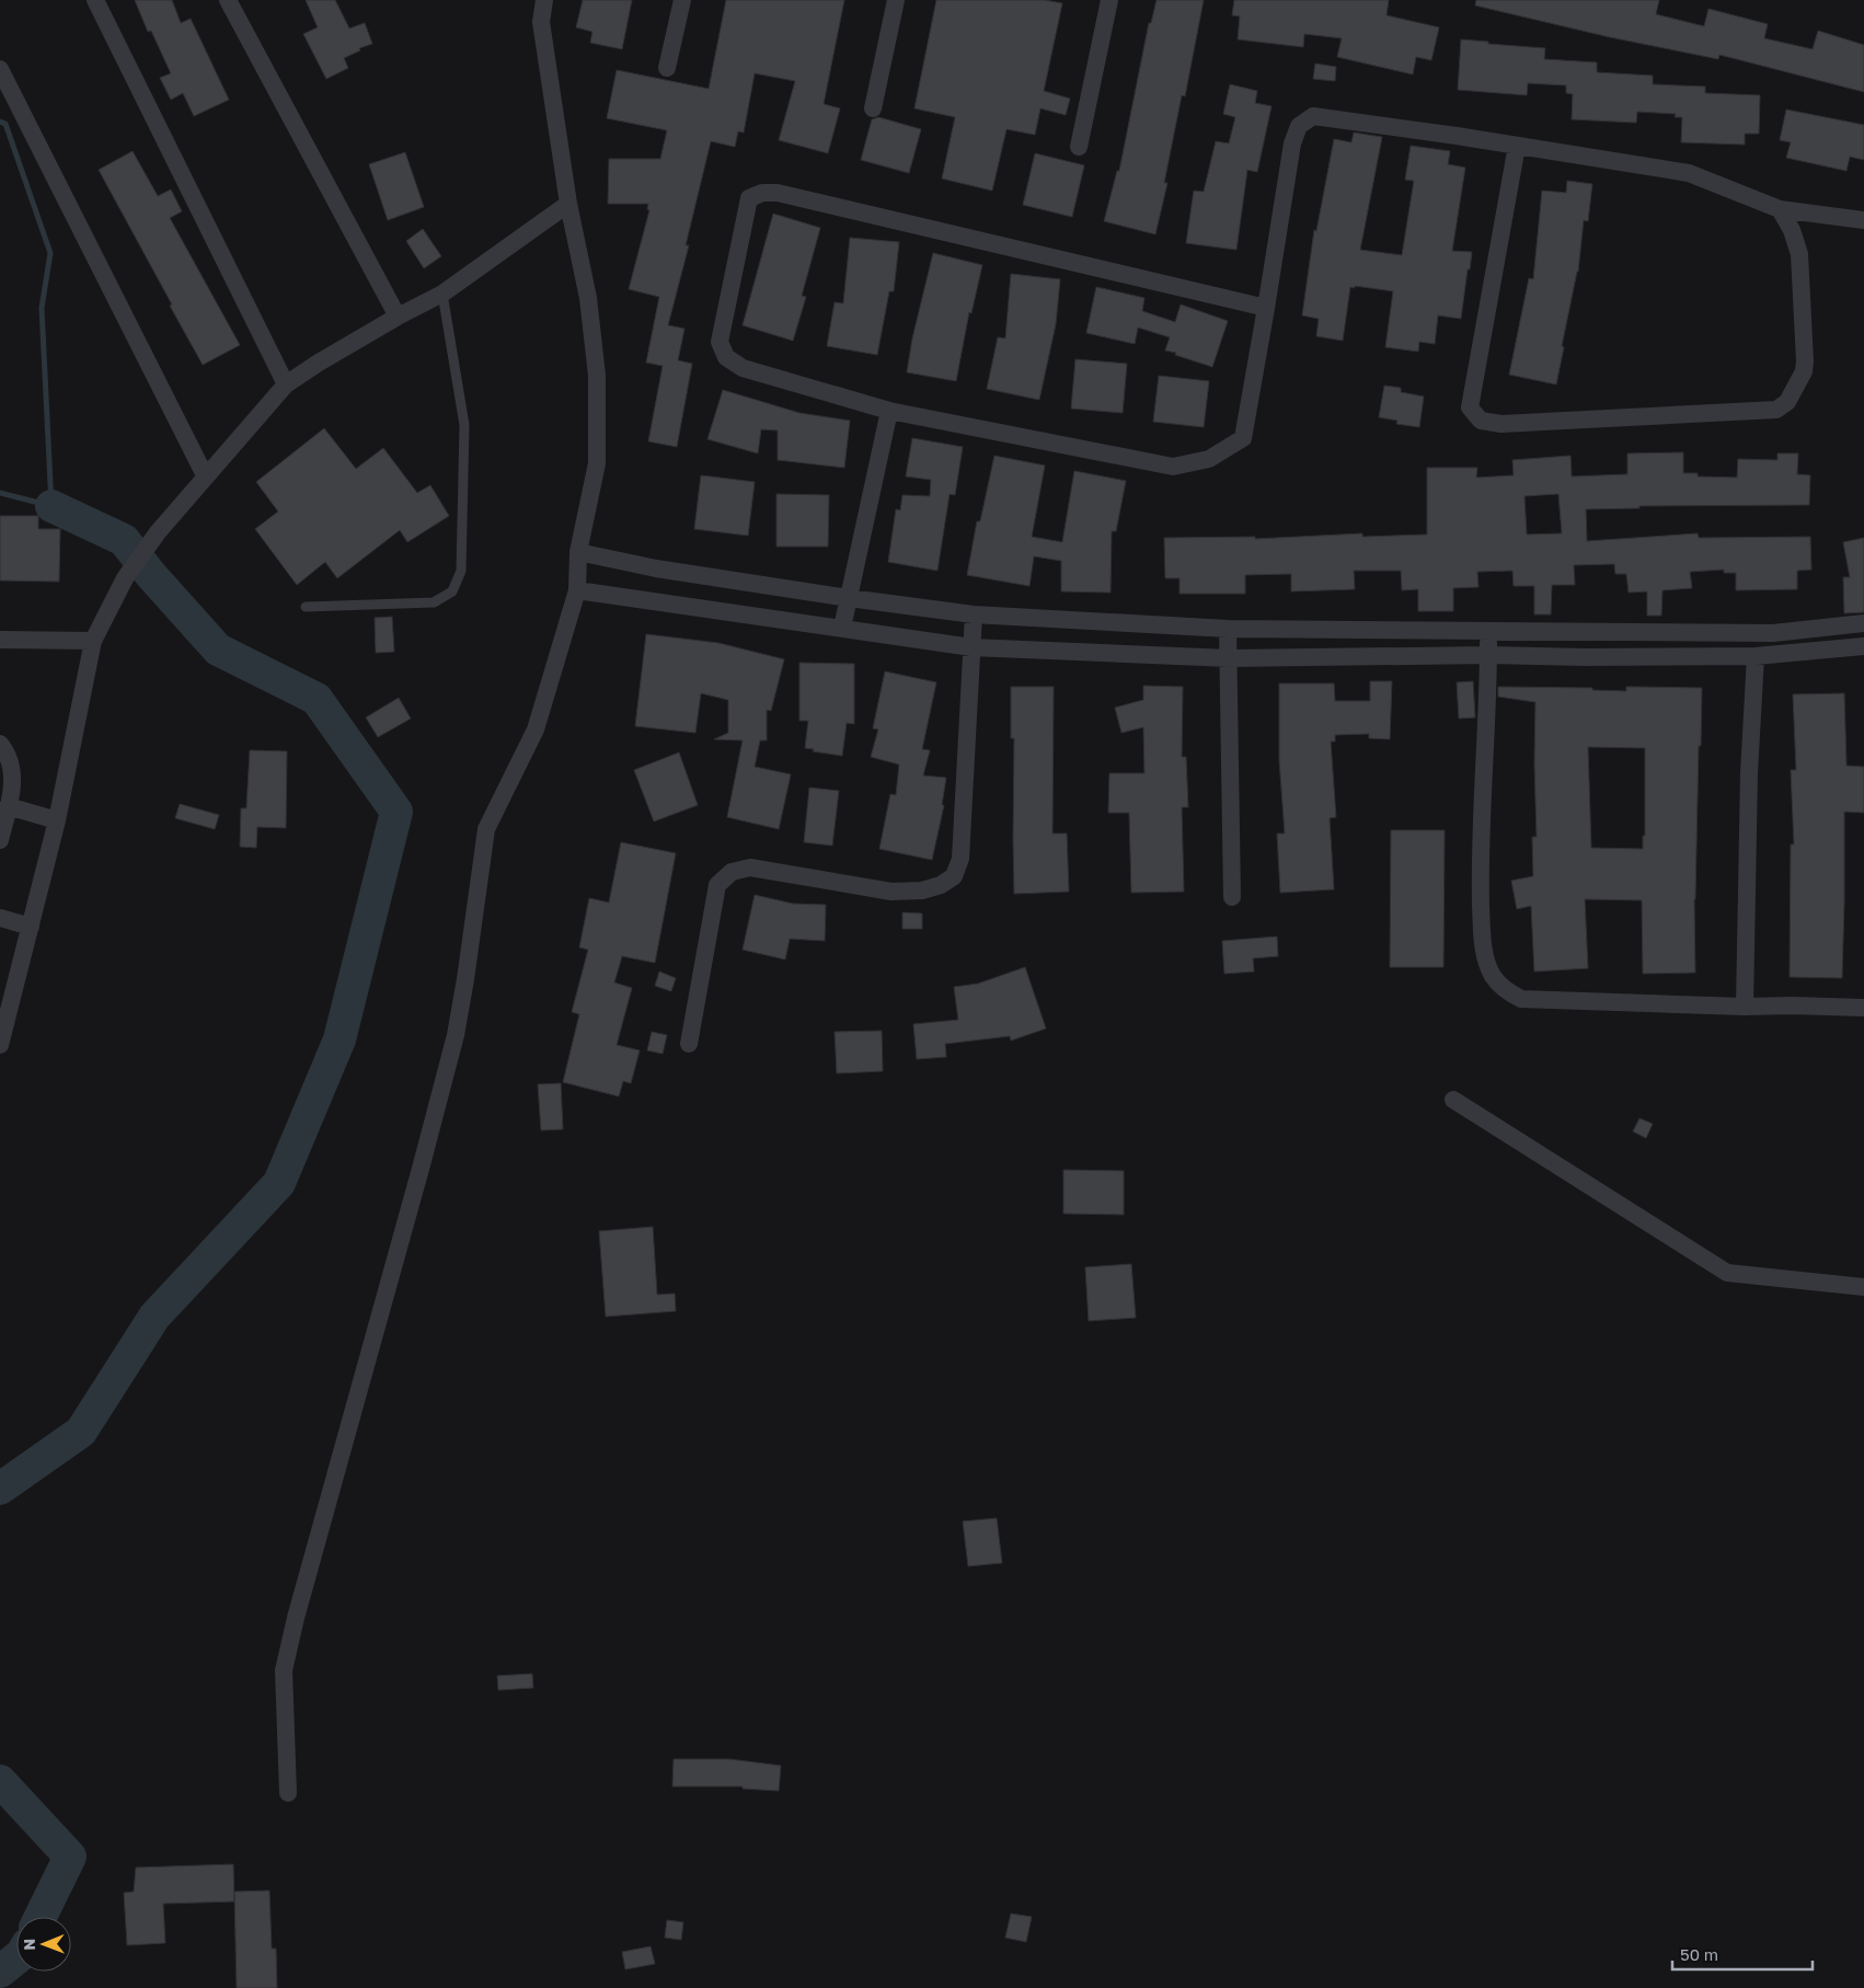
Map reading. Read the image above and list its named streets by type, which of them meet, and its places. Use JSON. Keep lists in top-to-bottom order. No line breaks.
{"scale_bar":"50 m","north":"left"}
